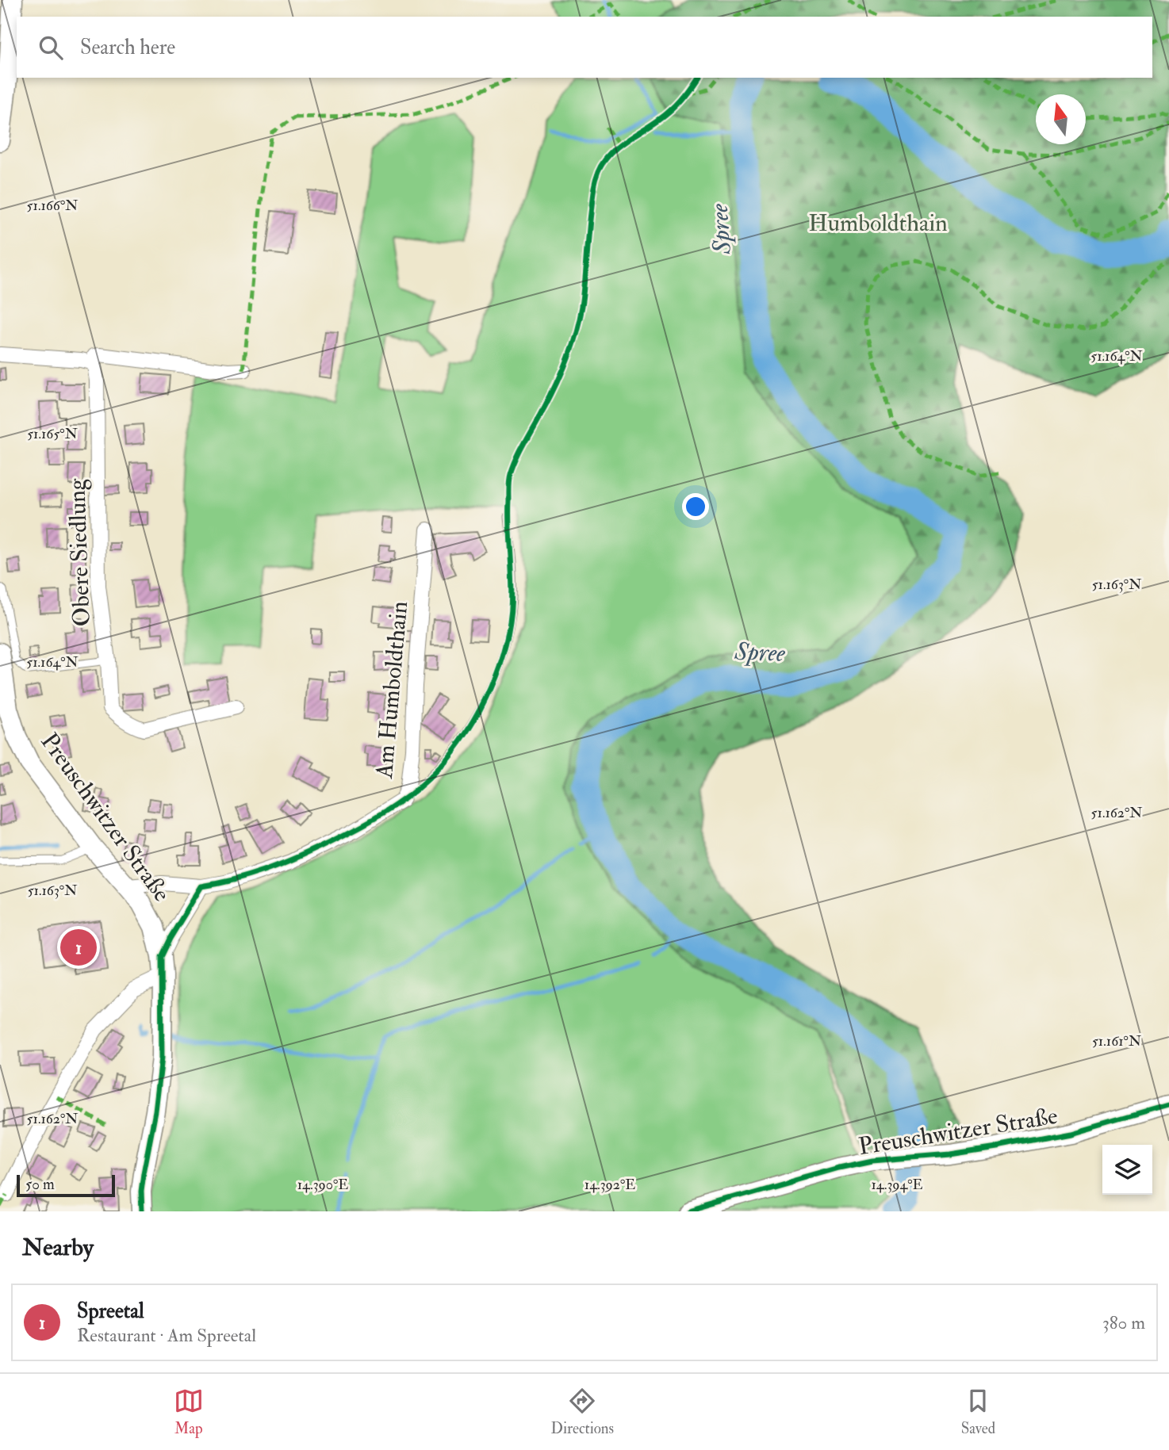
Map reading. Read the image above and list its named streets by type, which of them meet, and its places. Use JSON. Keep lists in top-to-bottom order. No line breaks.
{"streets":{"street":["Obere Siedlung","Am Humboldthain","Preuschwitzer Straße"]},"crossings":[["Am Humboldthain","Preuschwitzer Straße"]],"water":["Spree"],"parks":["Humboldthain"],"scale_bar":"50 m","north":"top","page":{"search":"Search here","pins":"1","scale":"50 m","heading":"Nearby","list":[{"mark":"1","name":"Spreetal","note":"Restaurant · Am Spreetal","value":"380 m"}],"nav":["Map","Directions","Saved"]},"coordinates":["51.166°N","51.164°N","51.165°N","51.163°N","51.162°N","51.161°N","14.390°E","14.392°E","14.394°E"]}
